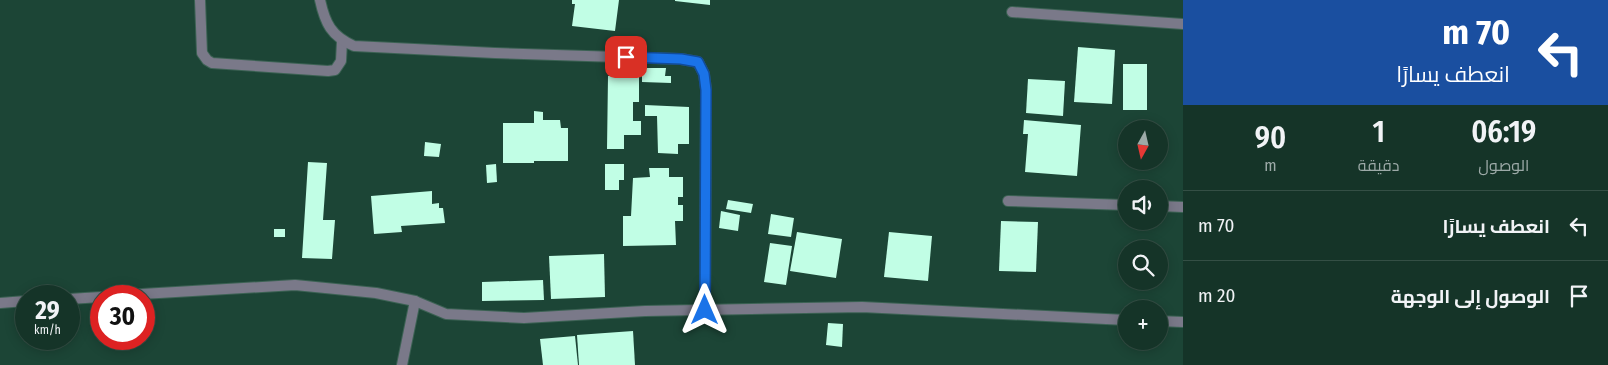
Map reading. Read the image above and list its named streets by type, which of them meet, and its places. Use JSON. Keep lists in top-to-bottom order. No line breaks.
{"north":"bottom","page":{"turn":["70 m","انعطف يسارًا"],"eta":["06:19","الوصول","1","دقيقة","90","m"],"map_buttons":"+","list":[{"name":"انعطف يسارًا","value":"70 m"},{"name":"الوصول إلى الوجهة","value":"20 m"}],"speed":"29 km/h","limit":"30"}}
